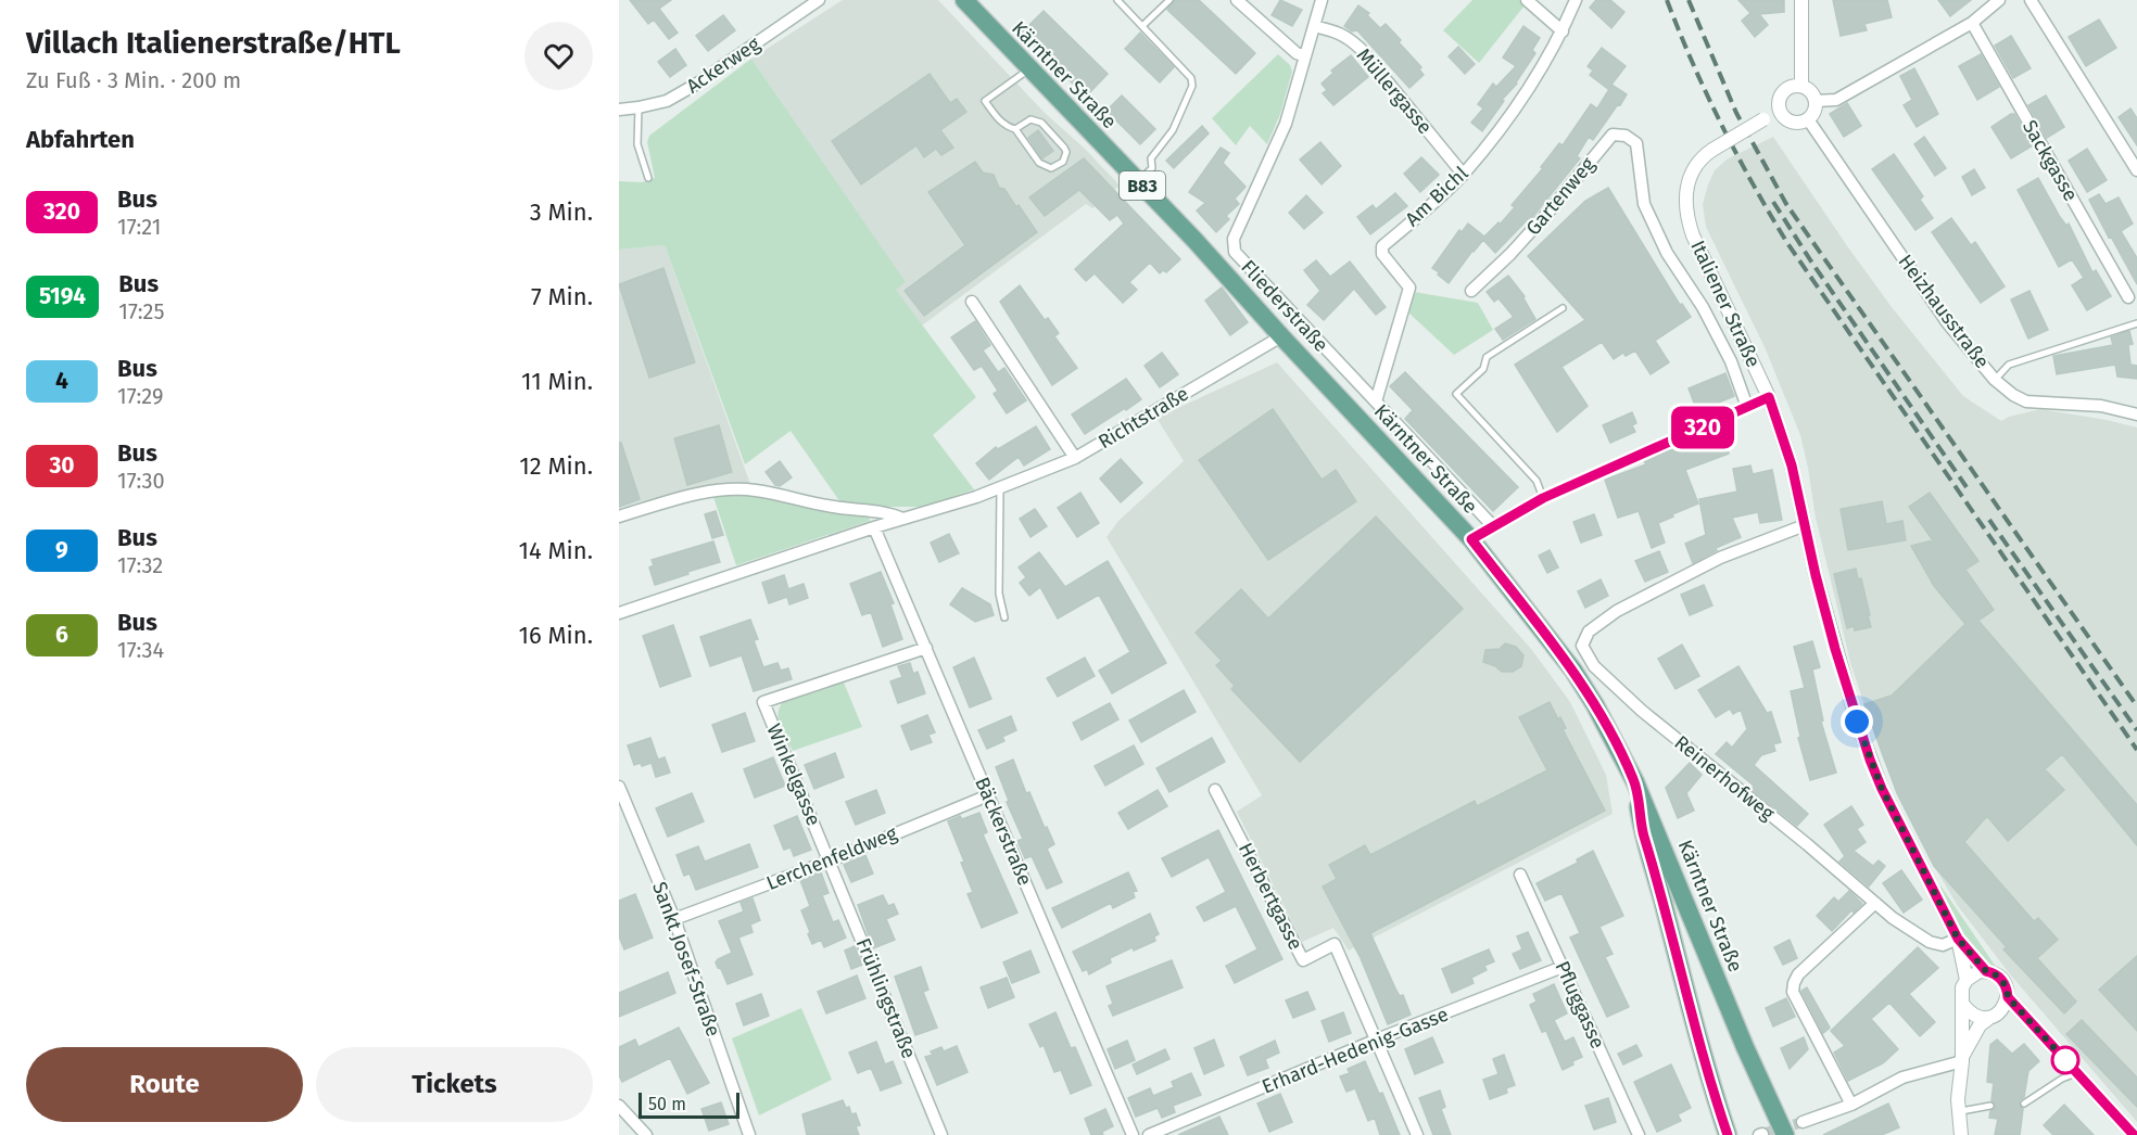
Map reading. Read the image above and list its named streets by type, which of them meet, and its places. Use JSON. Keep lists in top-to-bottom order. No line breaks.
{"streets":{"main road":["Kärntner Straße","B83"],"street":["Ackerweg","Müllergasse","Sackgasse","Am Bichl","Gartenweg","Italiener Straße","Fliederstraße","Heizhausstraße","Richtstraße","Winkelgasse","Reinerhofweg","Bäckerstraße","Lerchenfeldweg","Herbertgasse","Sankt Josef-Straße","Frühlingstraße","Pfluggasse","Erhard-Hedenig-Gasse"]},"crossings":[["Kärntner Straße","Richtstraße"],["Müllergasse","Am Bichl"],["Müllergasse","Fliederstraße"],["Am Bichl","Fliederstraße"],["Italiener Straße","Heizhausstraße"],["Italiener Straße","Reinerhofweg"],["Richtstraße","Bäckerstraße"],["Winkelgasse","Bäckerstraße"],["Winkelgasse","Lerchenfeldweg"],["Winkelgasse","Frühlingstraße"],["Bäckerstraße","Lerchenfeldweg"],["Lerchenfeldweg","Sankt Josef-Straße"],["Lerchenfeldweg","Frühlingstraße"],["Herbertgasse","Erhard-Hedenig-Gasse"],["Pfluggasse","Erhard-Hedenig-Gasse"]],"lines":["bus line 320"],"scale_bar":"50 m","page":{"heading":[["Villach Italienerstraße/HTL","Zu Fuß · 3 Min. · 200 m"],"Abfahrten"],"on_map":"320","list":[{"mark":"320","name":"Bus","note":"17:21","value":"3 Min."},{"mark":"5194","name":"Bus","note":"17:25","value":"7 Min."},{"mark":"4","name":"Bus","note":"17:29","value":"11 Min."},{"mark":"30","name":"Bus","note":"17:30","value":"12 Min."},{"mark":"9","name":"Bus","note":"17:32","value":"14 Min."},{"mark":"6","name":"Bus","note":"17:34","value":"16 Min."}],"buttons":["Route","Tickets"],"scale":"50 m"}}
